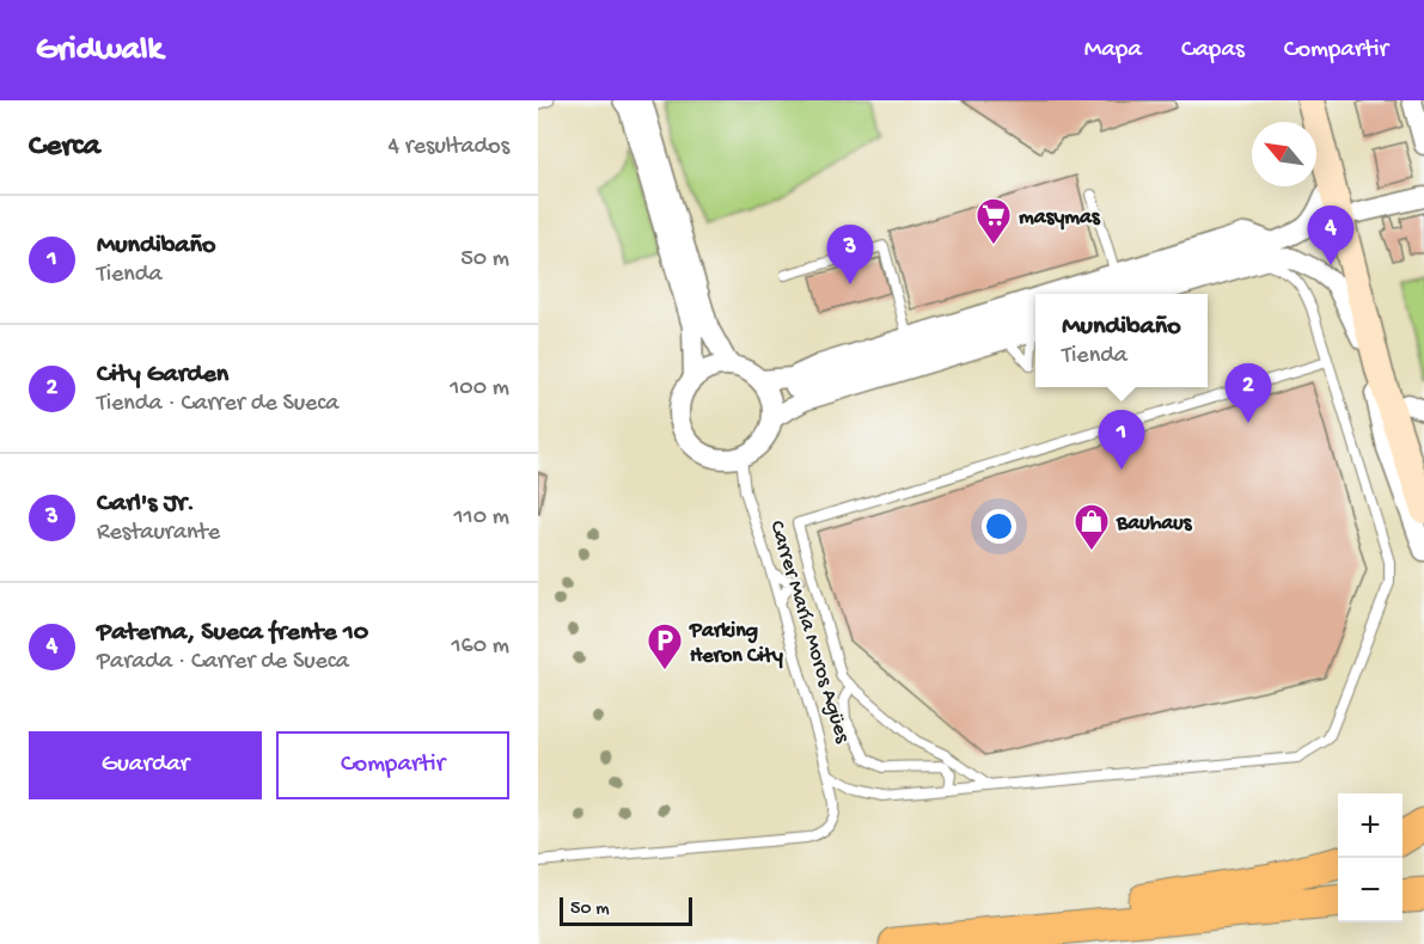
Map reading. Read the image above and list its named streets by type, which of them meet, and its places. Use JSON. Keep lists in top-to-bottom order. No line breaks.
{"streets":{"lane":["Carrer María Moros Agües"]},"places":{"supermarket":["masymas"],"shop":["Bauhaus"],"parking":["Parking Heron City"]},"scale_bar":"50 m","north":"top left","page":{"header":"Gridwalk","nav":["Mapa","Capas","Compartir"],"heading":["Cerca","4 resultados"],"list":[{"mark":"1","name":"Mundibaño","note":"Tienda","value":"50 m"},{"mark":"2","name":"City Garden","note":"Tienda · Carrer de Sueca","value":"100 m"},{"mark":"3","name":"Carl's Jr.","note":"Restaurante","value":"110 m"},{"mark":"4","name":"Paterna, Sueca frente 10","note":"Parada · Carrer de Sueca","value":"160 m"}],"pins":["4","3","2","1"],"popup":["Mundibaño","Tienda"],"buttons":["Guardar","Compartir"],"map_buttons":["+","−"],"scale":"50 m"}}
